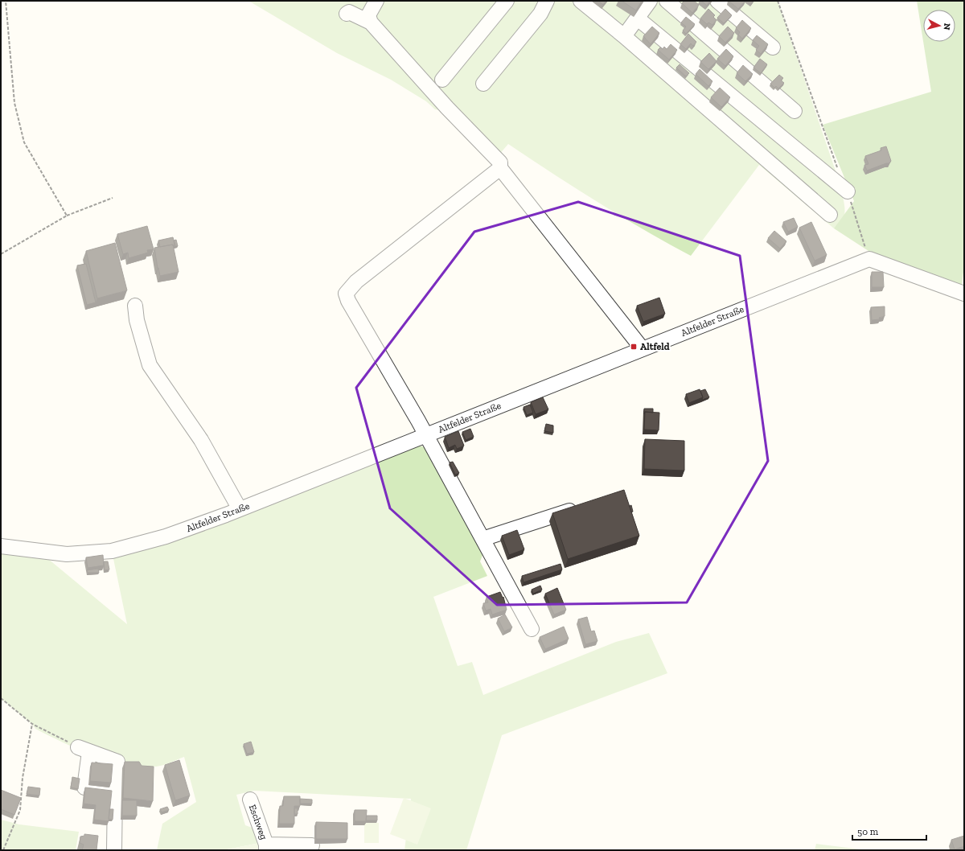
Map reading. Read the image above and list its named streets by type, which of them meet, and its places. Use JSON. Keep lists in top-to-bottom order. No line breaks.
{"streets":{"street":["Altfelder Straße","Eschweg"]},"places":{"transit":["Altfeld"]},"scale_bar":"50 m","north":"right"}
